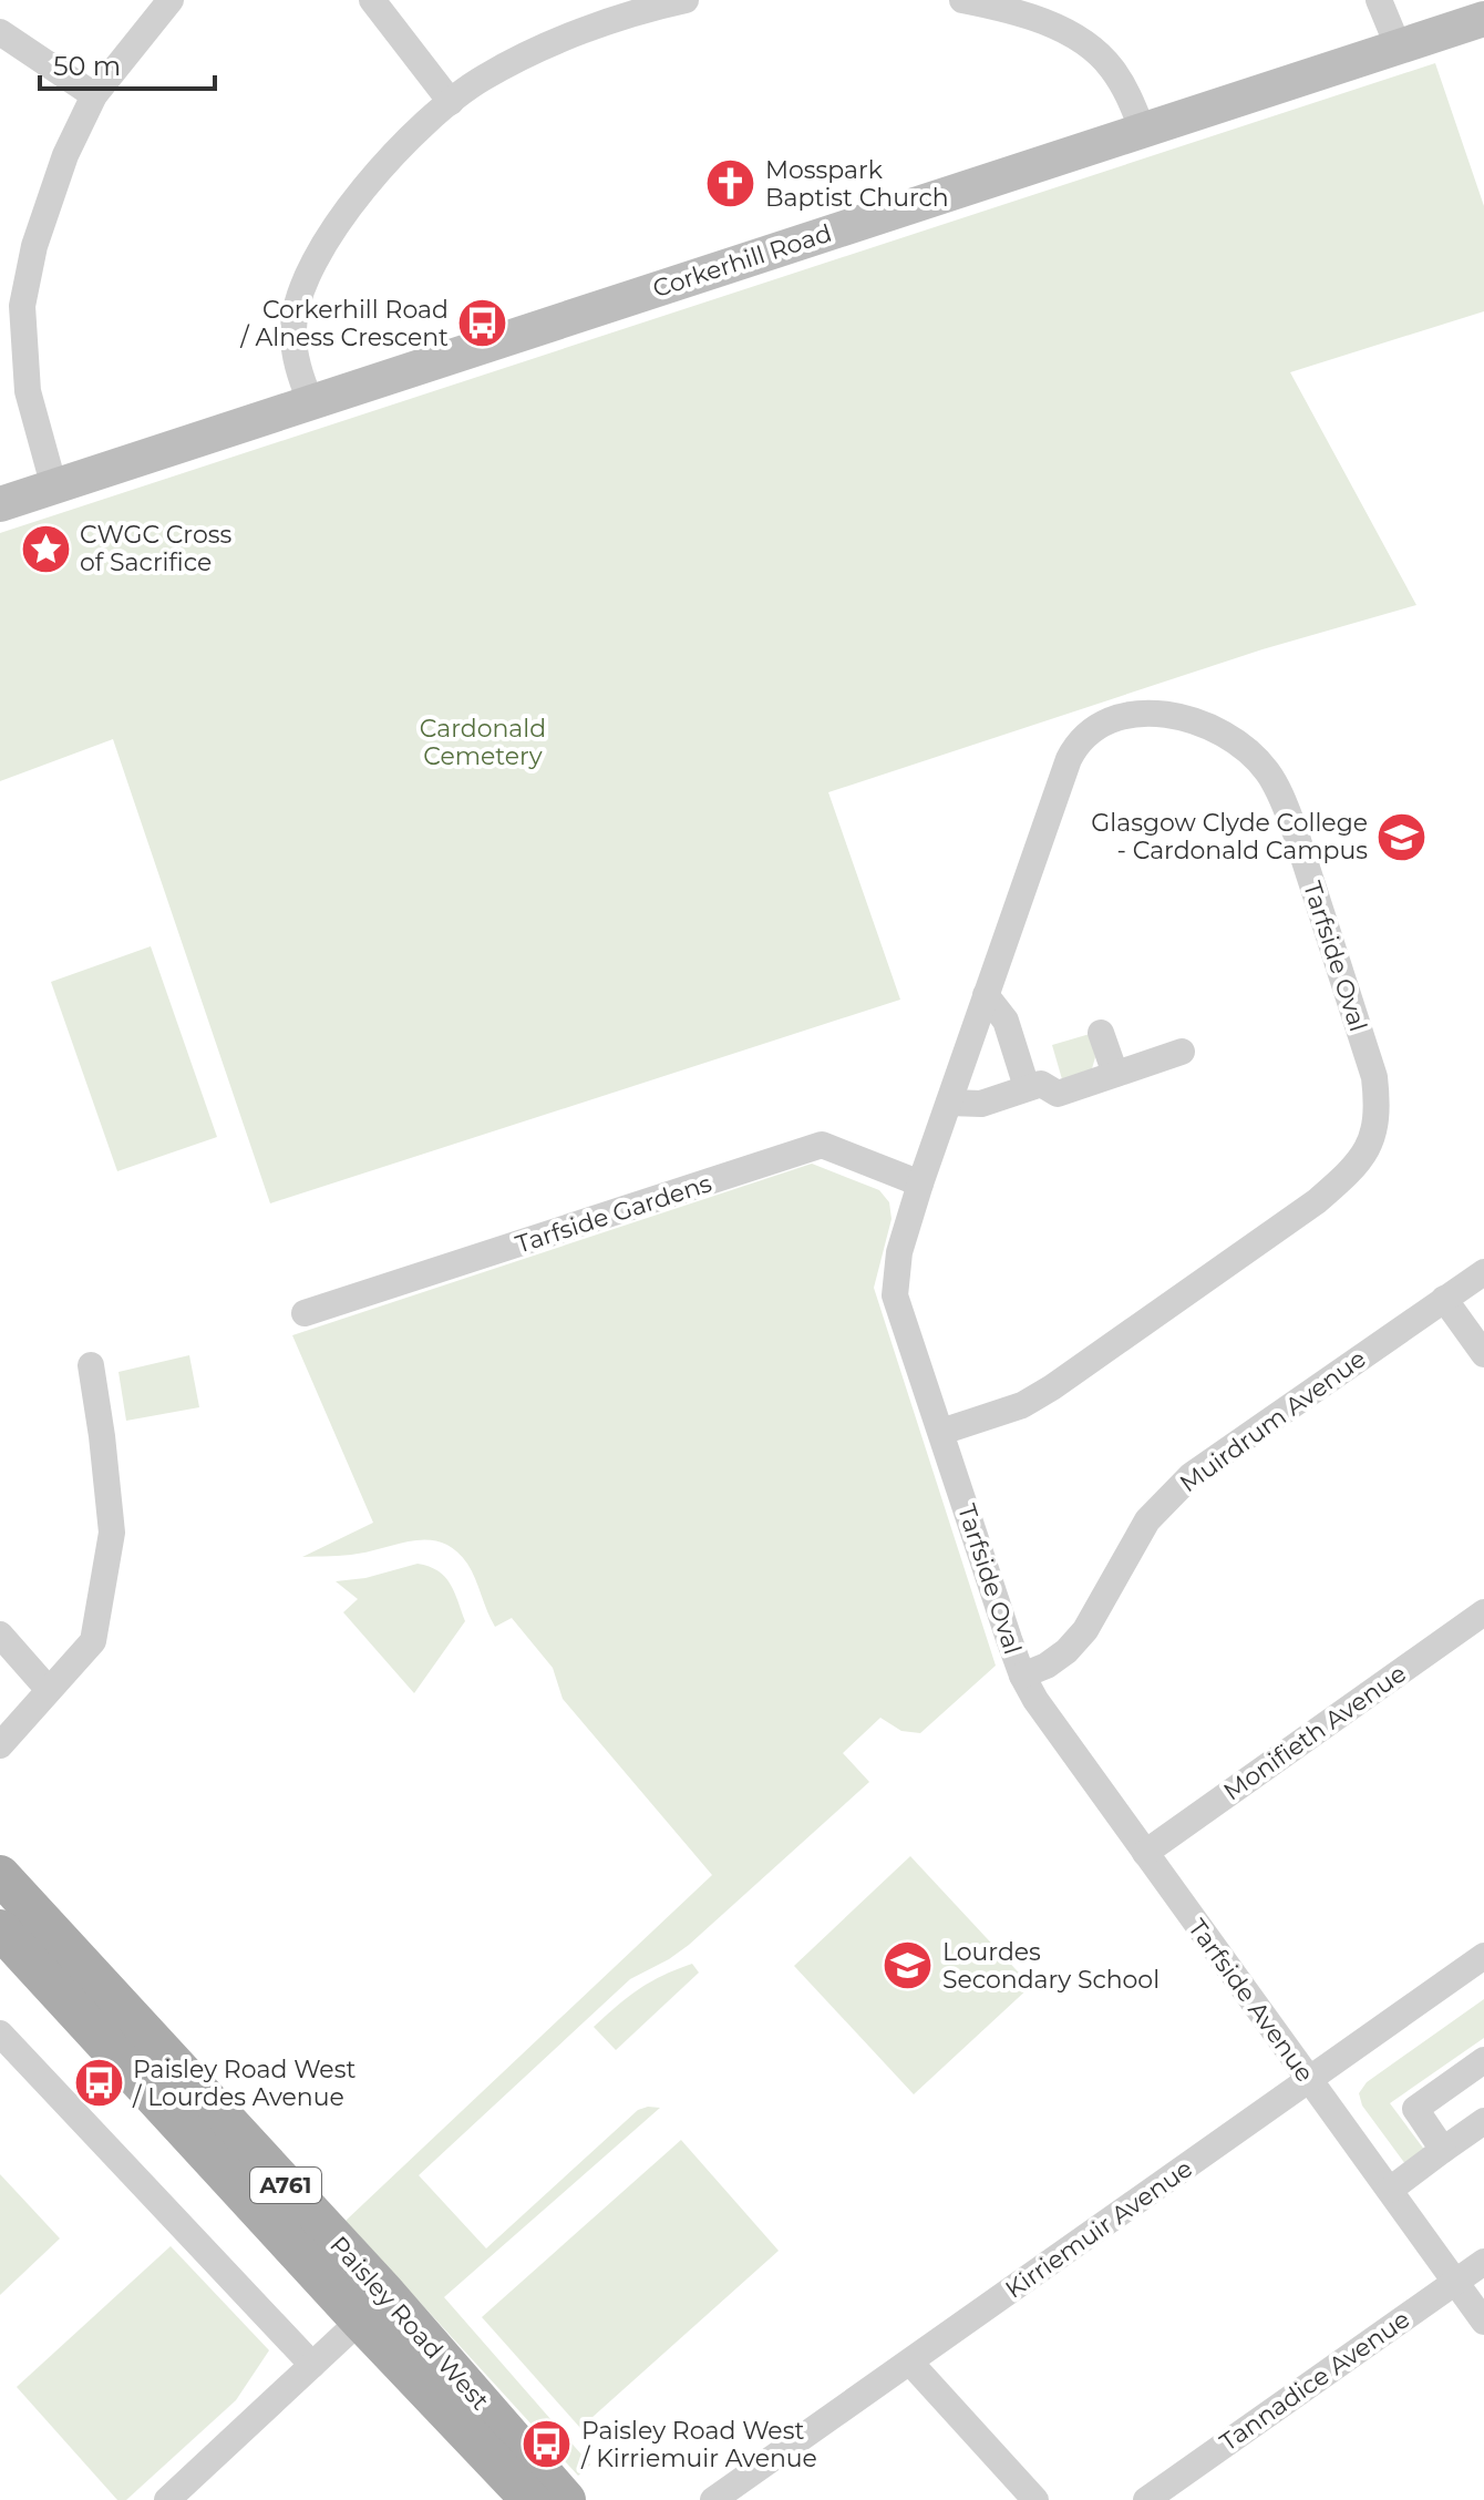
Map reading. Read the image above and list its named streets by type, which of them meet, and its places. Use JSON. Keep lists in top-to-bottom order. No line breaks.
{"streets":{"main road":["A761","Paisley Road West"],"street":["Corkerhill Road","Tarfside Oval","Tarfside Gardens","Muirdrum Avenue","Monifieth Avenue","Tarfside Avenue","Kirriemuir Avenue","Tannadice Avenue"]},"crossings":[["Tarfside Oval","Tarfside Gardens"],["Tarfside Oval","Muirdrum Avenue"],["Tarfside Oval","Tarfside Avenue"],["Muirdrum Avenue","Tarfside Avenue"],["Monifieth Avenue","Tarfside Avenue"],["Tarfside Avenue","Kirriemuir Avenue"],["Tarfside Avenue","Tannadice Avenue"]],"parks":["Cardonald Cemetery"],"places":{"church":["Mosspark Baptist Church"],"bus stop":["Corkerhill Road / Alness Crescent","Paisley Road West / Lourdes Avenue","Paisley Road West / Kirriemuir Avenue"],"place":["CWGC Cross of Sacrifice"],"school or university":["Glasgow Clyde College - Cardonald Campus","Lourdes Secondary School"]},"scale_bar":"50 m"}
